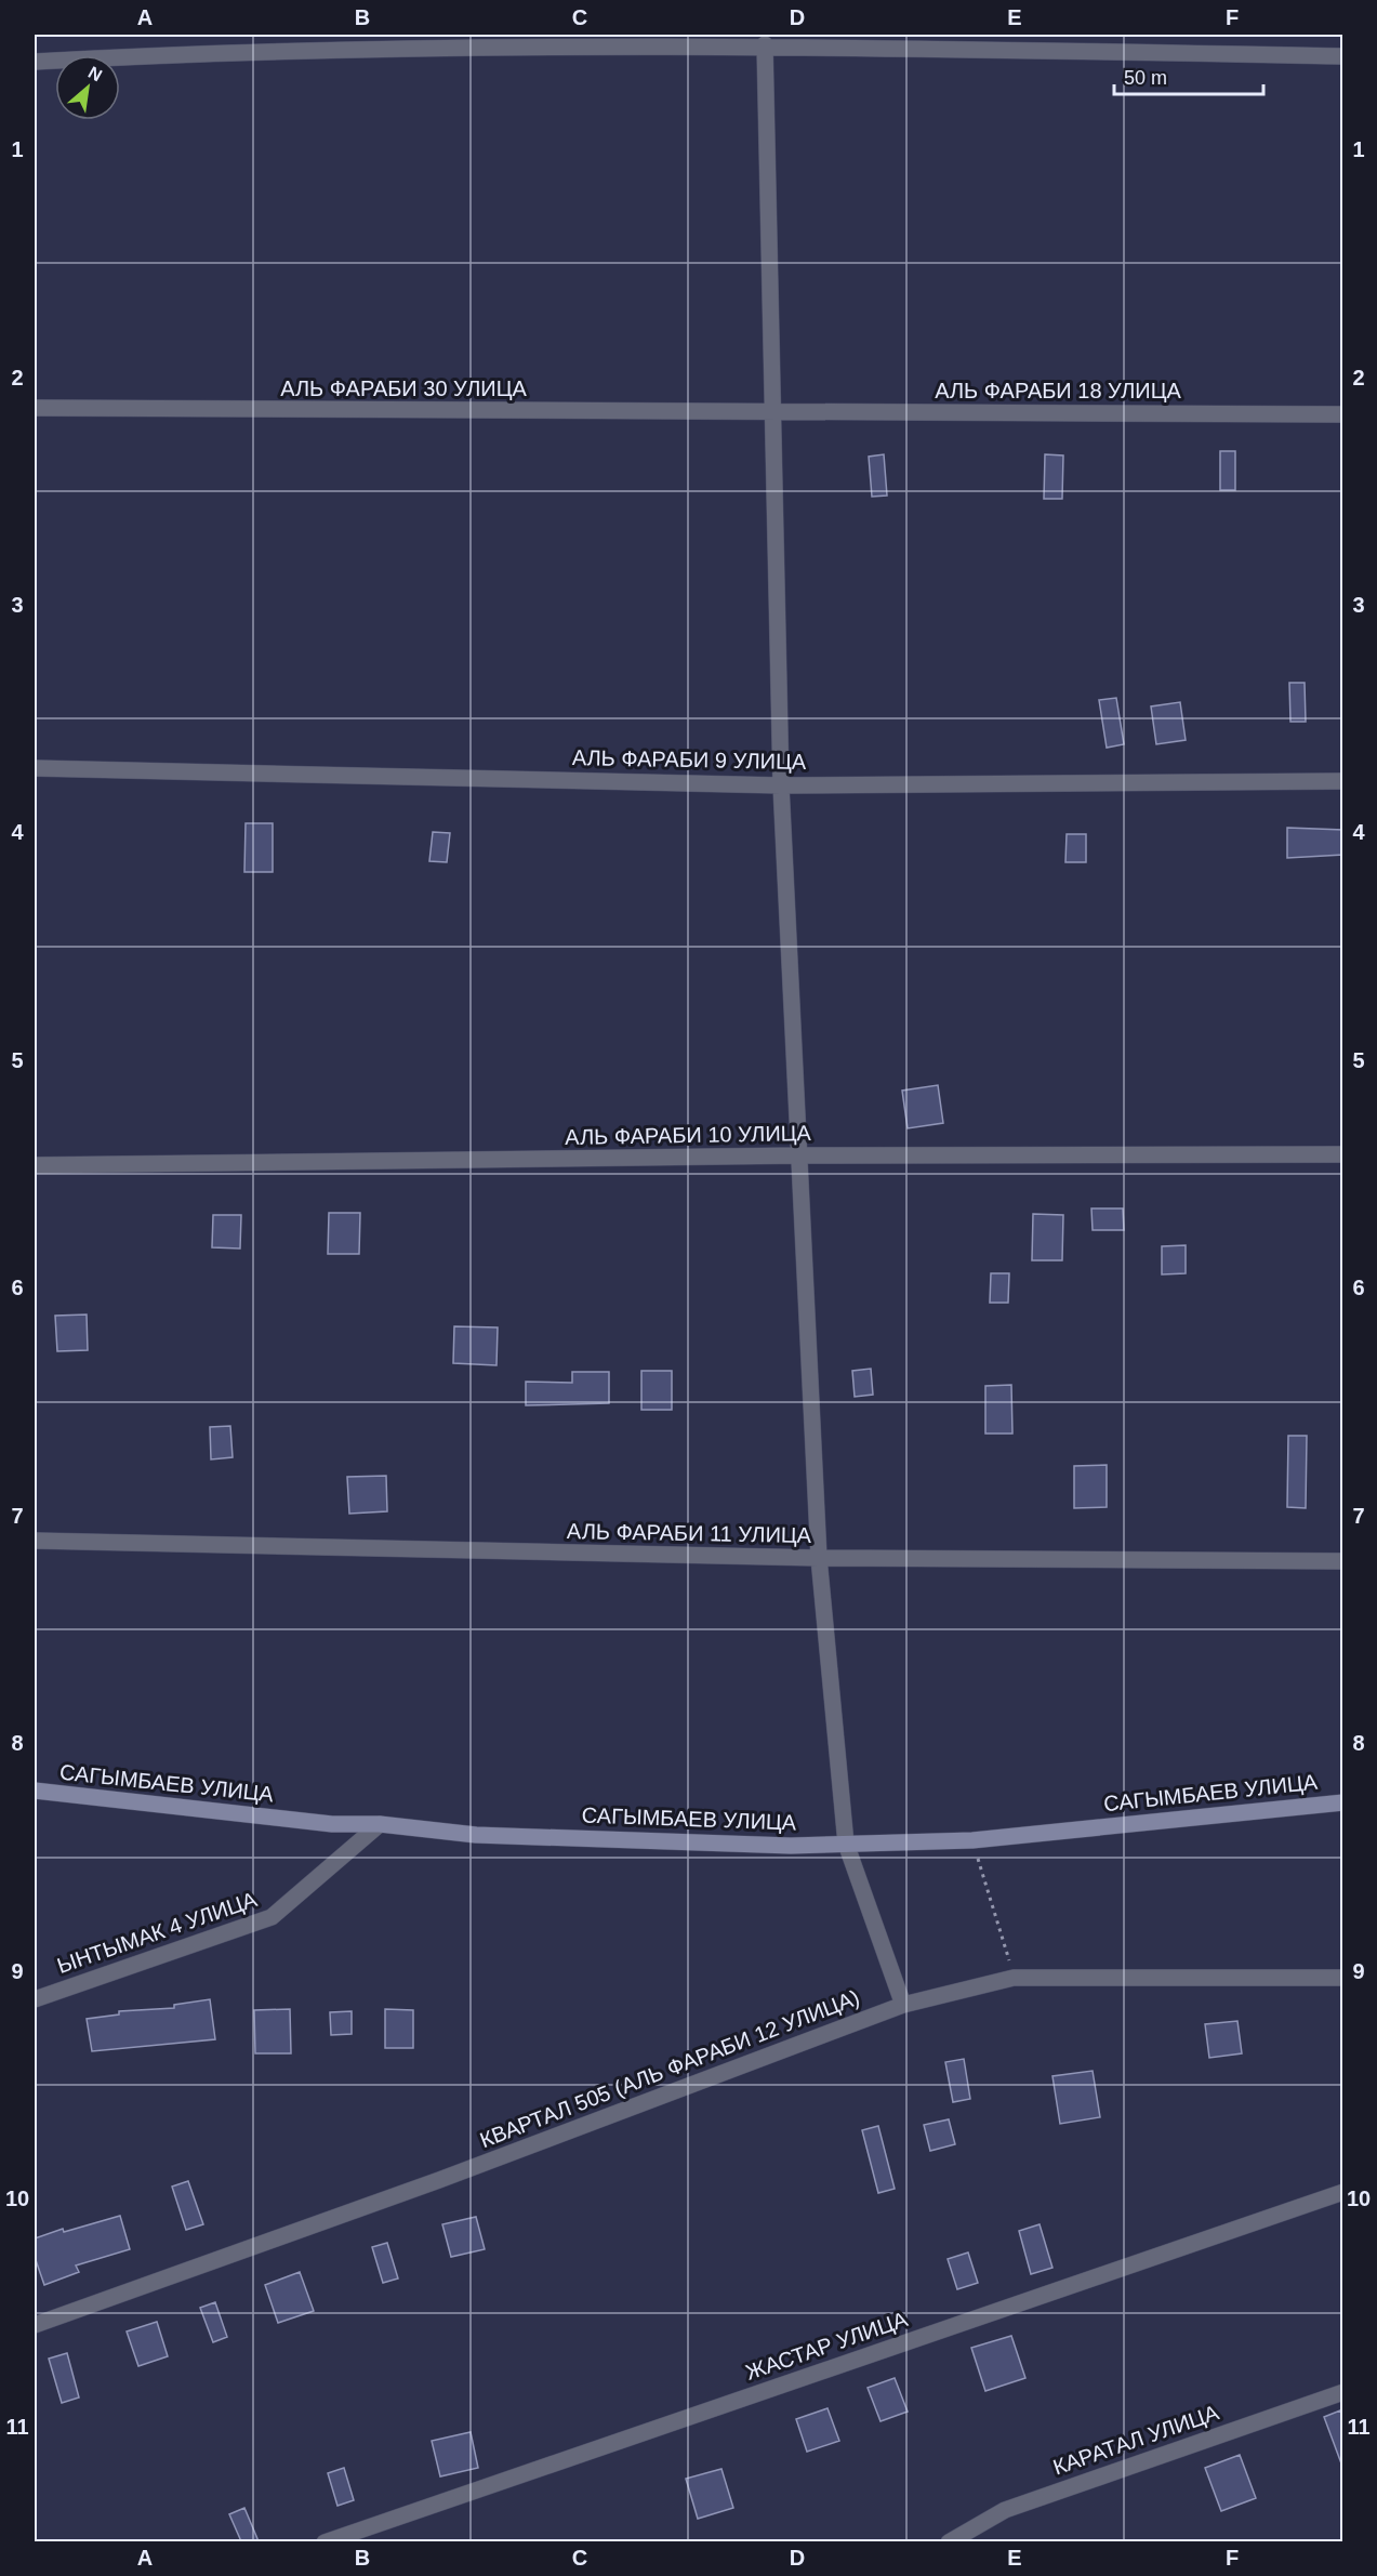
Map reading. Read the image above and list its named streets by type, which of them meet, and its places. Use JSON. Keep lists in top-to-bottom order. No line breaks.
{"streets":{"street":["АЛЬ ФАРАБИ 30 УЛИЦА","АЛЬ ФАРАБИ 18 УЛИЦА","АЛЬ ФАРАБИ 9 УЛИЦА","АЛЬ ФАРАБИ 10 УЛИЦА","АЛЬ ФАРАБИ 11 УЛИЦА","САГЫМБАЕВ УЛИЦА","ЫНТЫМАК 4 УЛИЦА","КВАРТАЛ 505 (АЛЬ ФАРАБИ 12 УЛИЦА)","ЖАСТАР УЛИЦА","КАРАТАЛ УЛИЦА"]},"crossings":[["АЛЬ ФАРАБИ 30 УЛИЦА","АЛЬ ФАРАБИ 18 УЛИЦА"],["САГЫМБАЕВ УЛИЦА","ЫНТЫМАК 4 УЛИЦА"]],"scale_bar":"50 m","north":"top right","grid":{"columns":["A","B","C","D","E","F"],"rows":["1","2","3","4","5","6","7","8","9","10","11"]}}
